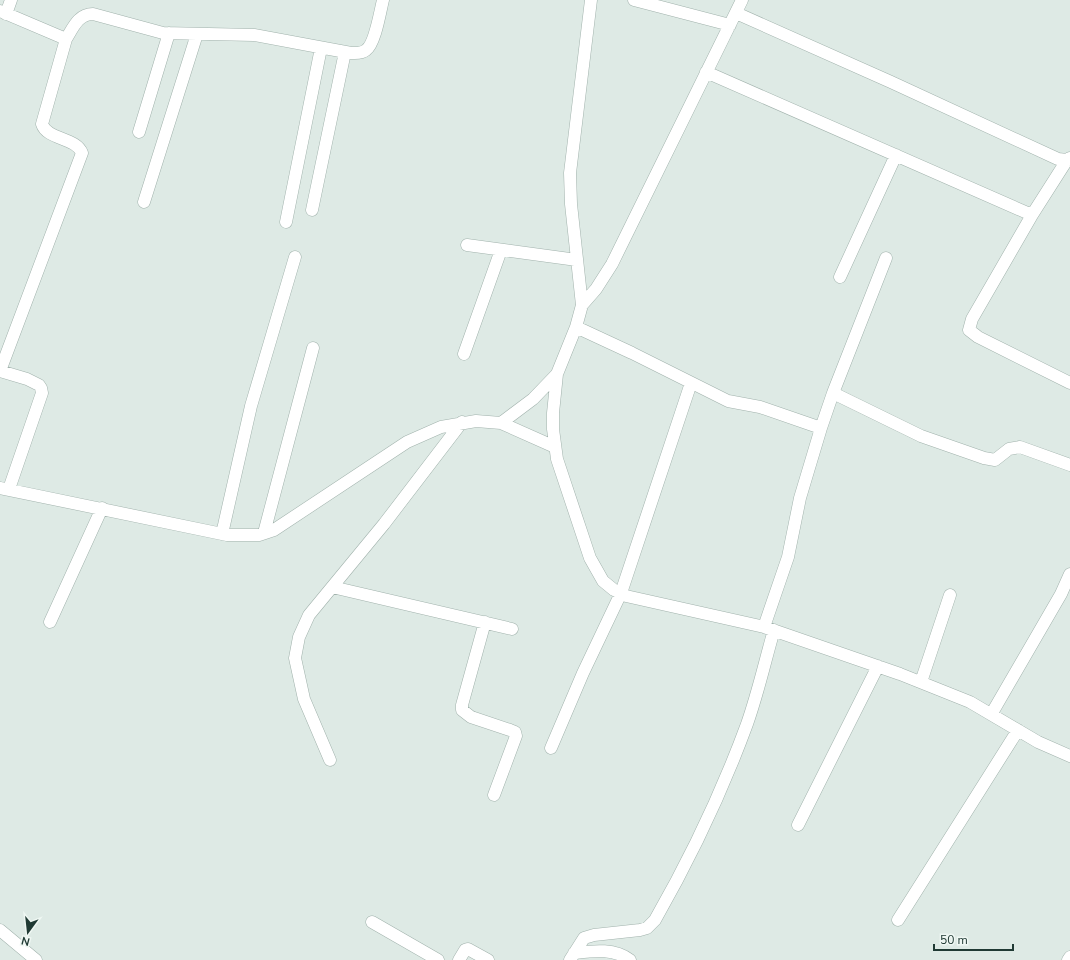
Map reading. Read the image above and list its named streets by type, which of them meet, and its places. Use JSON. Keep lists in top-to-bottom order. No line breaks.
{"scale_bar":"50 m","north":"bottom"}
